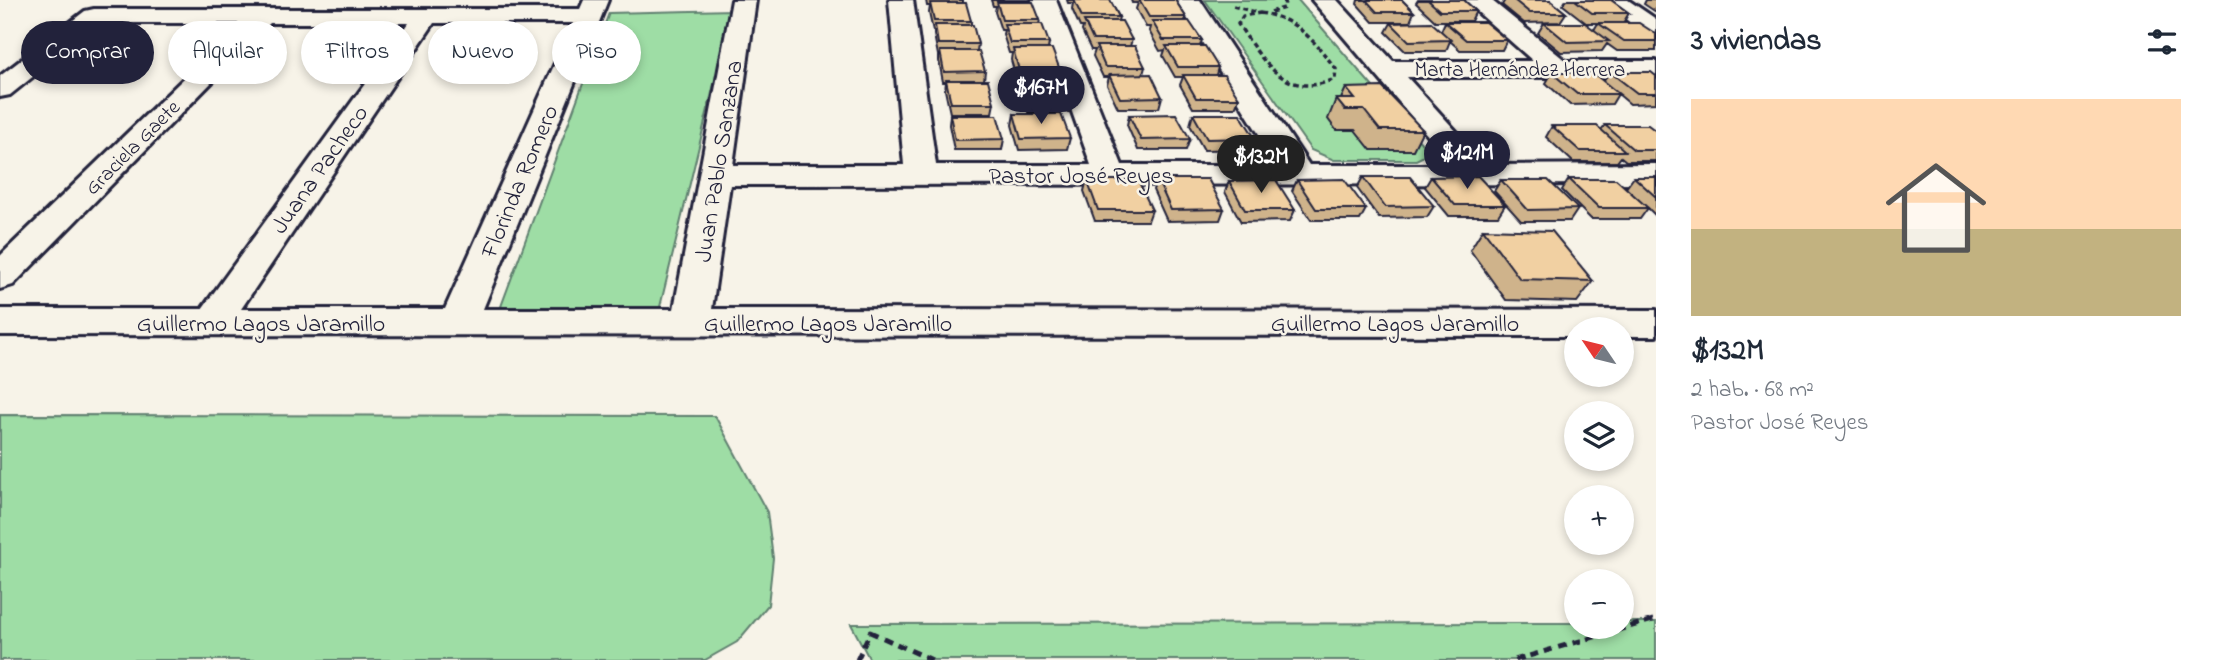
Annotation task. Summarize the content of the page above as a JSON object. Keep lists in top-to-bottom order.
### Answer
{
  "streets": {
    "street": [
      "Marta Hernández Herrera",
      "Graciela Gaete",
      "Juan Pablo Sanzana",
      "Juana Pacheco",
      "Pastor José Reyes",
      "Florinda Romero",
      "Guillermo Lagos Jaramillo"
    ]
  },
  "crossings": [
    ["Juan Pablo Sanzana", "Pastor José Reyes"],
    ["Juan Pablo Sanzana", "Guillermo Lagos Jaramillo"],
    ["Juana Pacheco", "Guillermo Lagos Jaramillo"],
    ["Florinda Romero", "Guillermo Lagos Jaramillo"]
  ],
  "north": "top left",
  "page": {
    "heading": "3 viviendas",
    "chip": [
      "Comprar",
      "Alquilar",
      "Filtros",
      "Nuevo",
      "Piso"
    ],
    "price": ["$167M", "$121M", "$132M"],
    "list": [
      {
        "name": "$132M",
        "note": "2 hab. · 68 m² · Pastor José Reyes"
      }
    ],
    "map_buttons": ["+", "−"]
  }
}
